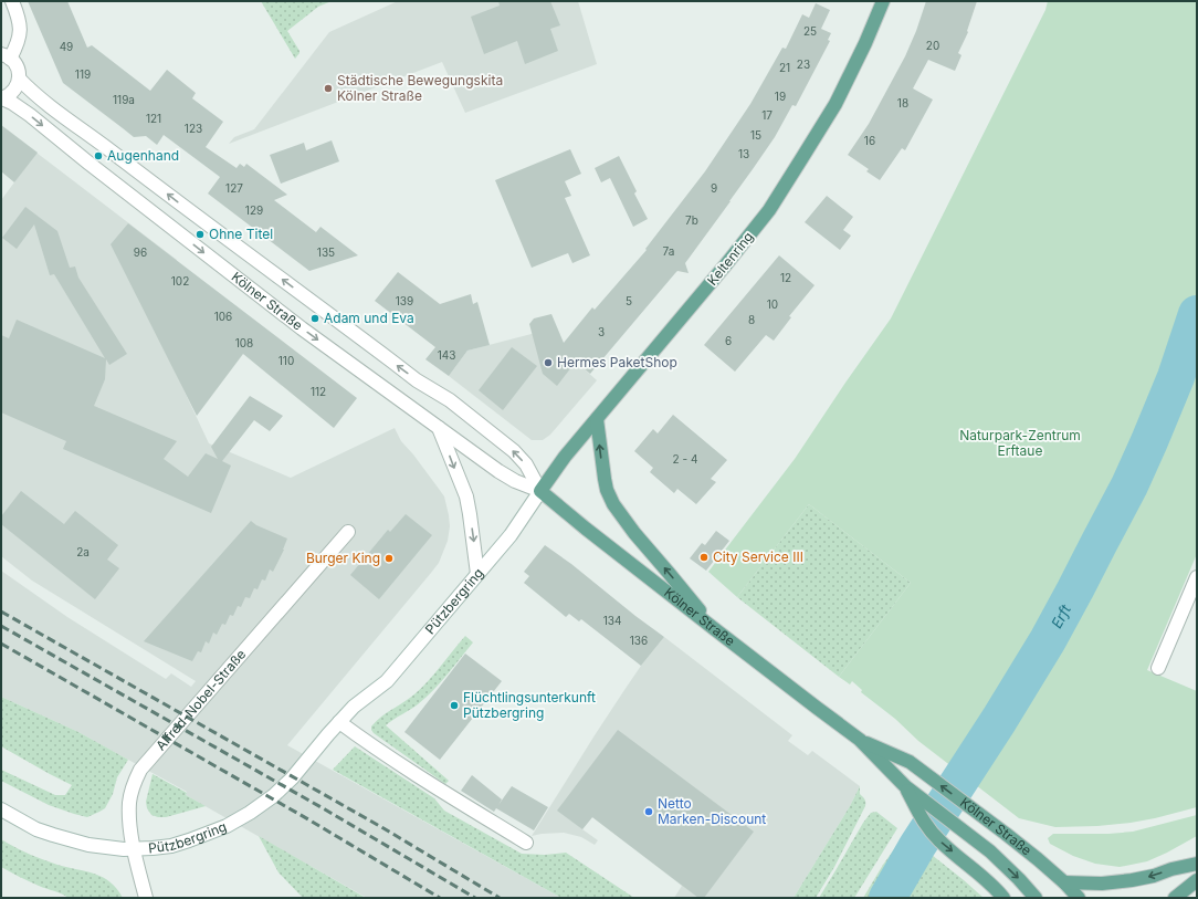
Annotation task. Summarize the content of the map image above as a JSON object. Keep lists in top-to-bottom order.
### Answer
{
  "streets": {
    "main road": ["Keltenring", "Kölner Straße"],
    "street": ["Pützbergring", "Alfred-Nobel-Straße"]
  },
  "crossings": [
    ["Keltenring", "Kölner Straße"],
    ["Keltenring", "Pützbergring"],
    ["Kölner Straße", "Pützbergring"],
    ["Pützbergring", "Alfred-Nobel-Straße"]
  ],
  "water": ["Erft"],
  "parks": ["Naturpark-Zentrum Erftaue"],
  "places": [
    "Städtische Bewegungskita Kölner Straße",
    "Augenhand",
    "Ohne Titel",
    "Adam und Eva",
    "Hermes PaketShop",
    "City Service III",
    "Burger King",
    "Flüchtlingsunterkunft Pützbergring",
    "Netto Marken-Discount"
  ],
  "house_numbers": [
    "25",
    "20",
    "49",
    "23",
    "21",
    "119",
    "19",
    "119a",
    "18",
    "17",
    "121",
    "123",
    "15",
    "16",
    "13",
    "127",
    "9",
    "129",
    "7b",
    "7a",
    "96",
    "135",
    "12",
    "102",
    "139",
    "5",
    "10",
    "106",
    "8",
    "3",
    "6",
    "108",
    "143",
    "110",
    "112",
    "2 - 4",
    "2a",
    "134",
    "136"
  ]
}
